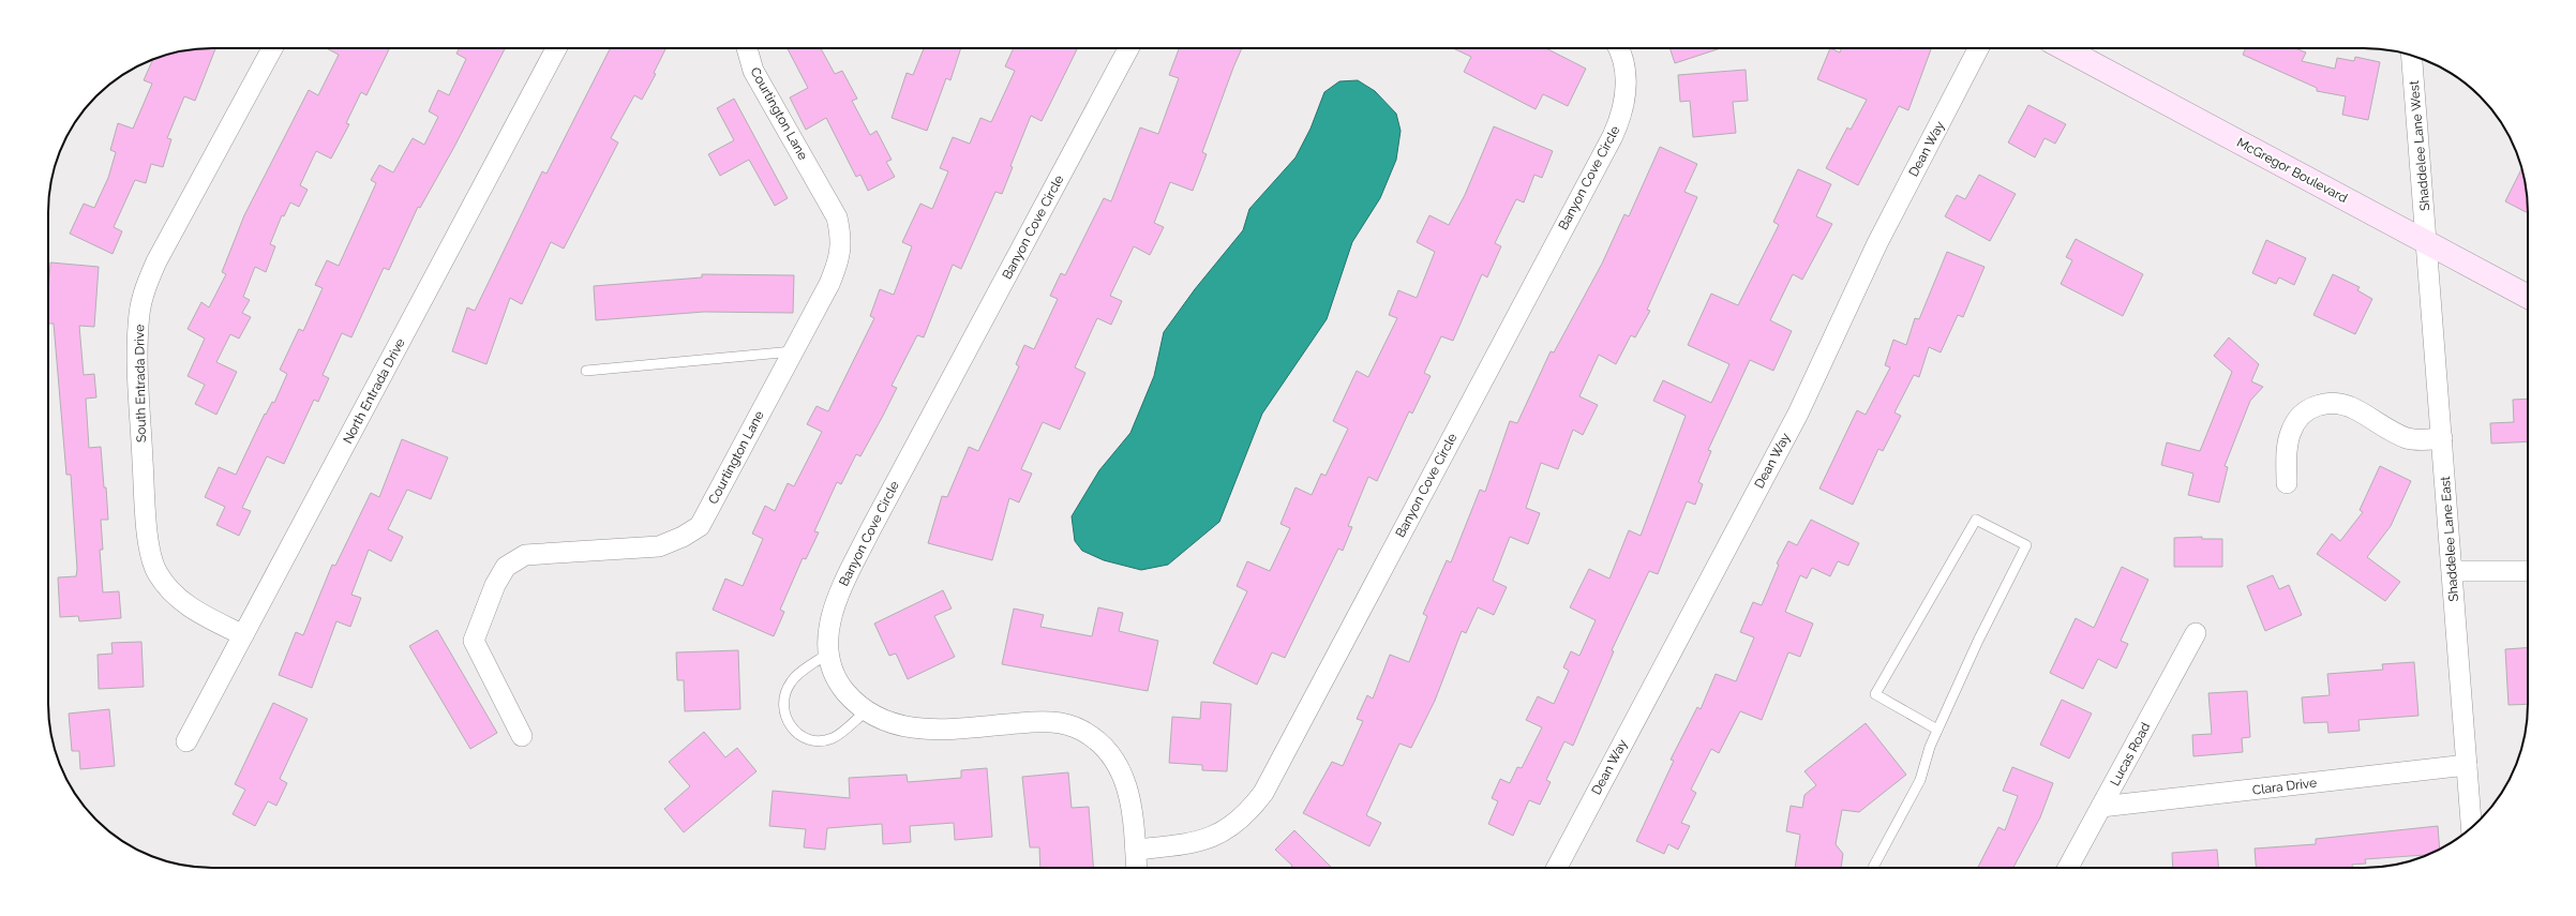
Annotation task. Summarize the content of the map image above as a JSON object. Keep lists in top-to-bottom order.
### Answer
{
  "streets": {
    "main road": ["McGregor Boulevard"],
    "street": [
      "Courtington Lane",
      "Shaddelee Lane West",
      "Dean Way",
      "Banyon Cove Circle",
      "South Entrada Drive",
      "North Entrada Drive",
      "Shaddelee Lane East",
      "Lucas Road",
      "Clara Drive"
    ]
  },
  "crossings": [
    ["Shaddelee Lane West", "McGregor Boulevard"],
    ["Shaddelee Lane West", "Shaddelee Lane East"],
    ["McGregor Boulevard", "Shaddelee Lane East"],
    ["South Entrada Drive", "North Entrada Drive"],
    ["Shaddelee Lane East", "Clara Drive"],
    ["Lucas Road", "Clara Drive"]
  ]
}
